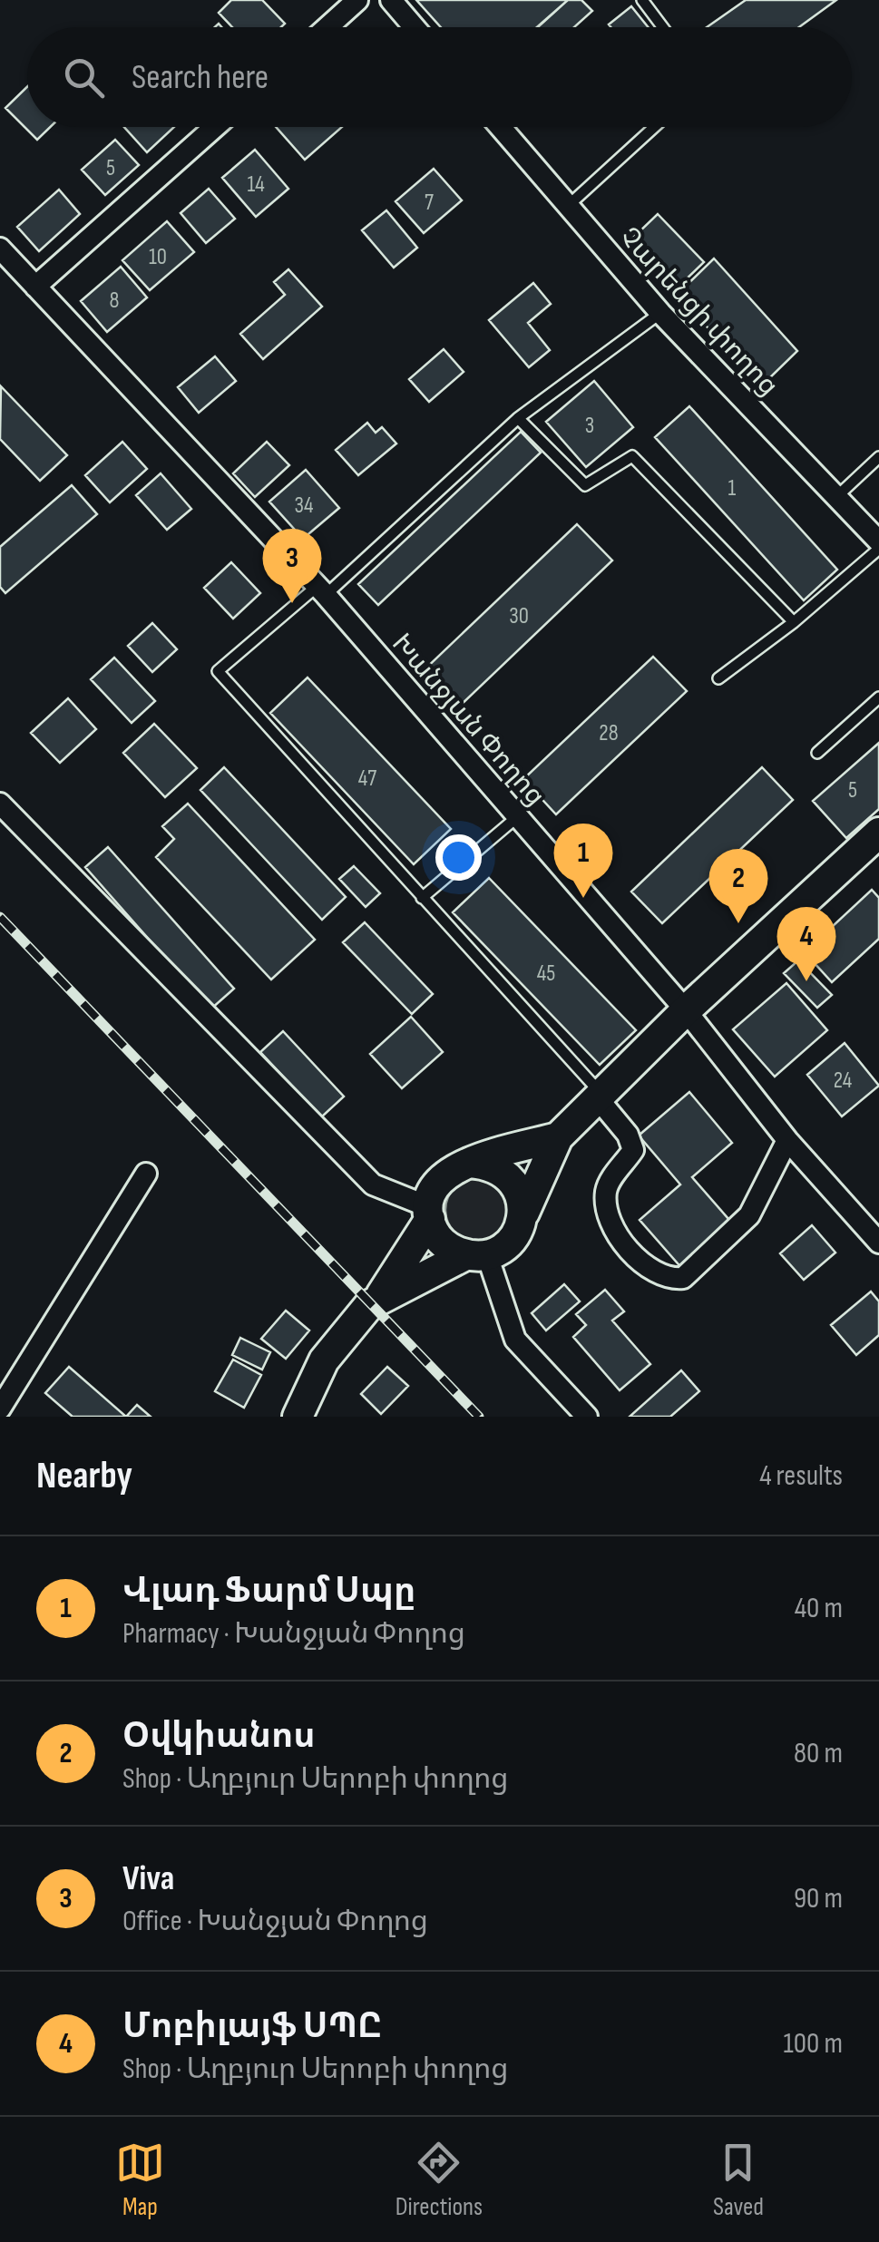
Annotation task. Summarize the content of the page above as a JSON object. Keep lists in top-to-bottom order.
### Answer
{
  "streets": {
    "street": ["Չարենցի փողոց", "Խանջյան Փողոց"]
  },
  "house_numbers": [
    "5",
    "14",
    "7",
    "10",
    "8",
    "3",
    "1",
    "34",
    "30",
    "28",
    "47",
    "5",
    "45",
    "24"
  ],
  "page": {
    "search": "Search here",
    "pins": [
      "3",
      "1",
      "2",
      "4"
    ],
    "heading": ["Nearby", "4 results"],
    "list": [
      {
        "mark": "1",
        "name": "Վլադ Ֆարմ Սպը",
        "note": "Pharmacy · Խանջյան Փողոց",
        "value": "40 m"
      },
      {
        "mark": "2",
        "name": "Օվկիանոս",
        "note": "Shop · Աղբյուր Սերոբի փողոց",
        "value": "80 m"
      },
      {
        "mark": "3",
        "name": "Viva",
        "note": "Office · Խանջյան Փողոց",
        "value": "90 m"
      },
      {
        "mark": "4",
        "name": "Մոբիլայֆ ՍՊԸ",
        "note": "Shop · Աղբյուր Սերոբի փողոց",
        "value": "100 m"
      }
    ],
    "nav": ["Map", "Directions", "Saved"]
  }
}
